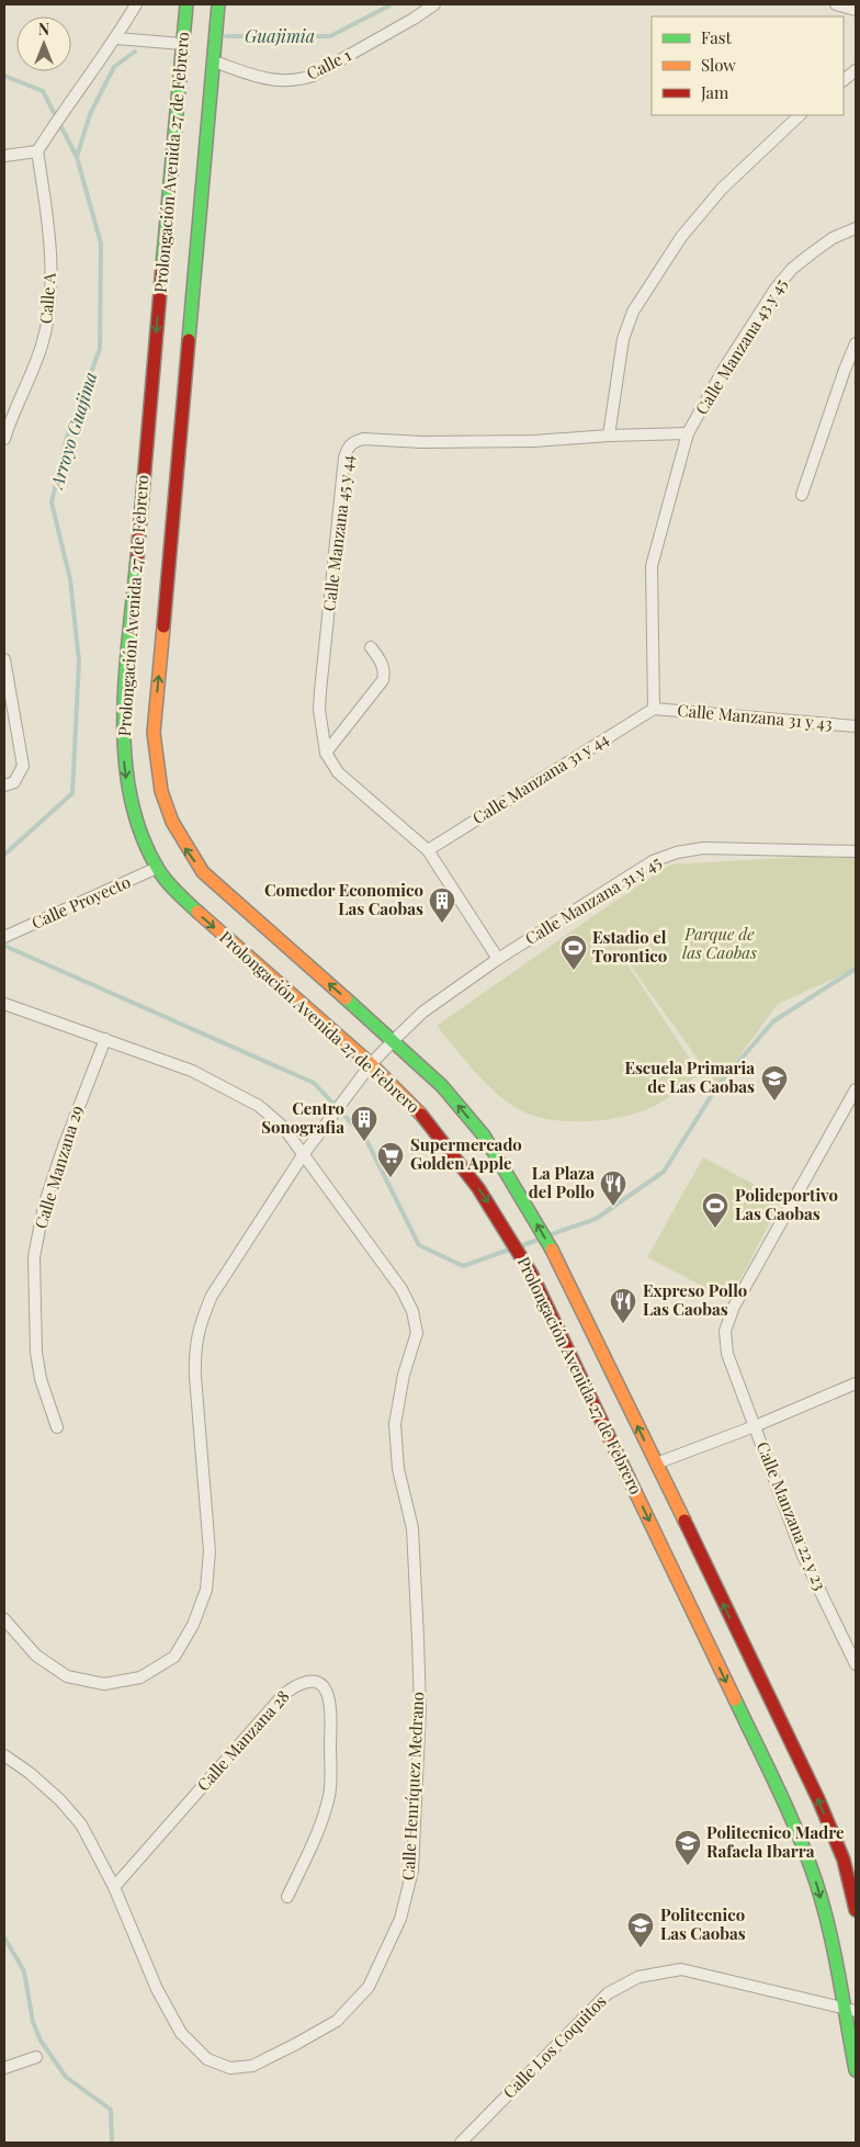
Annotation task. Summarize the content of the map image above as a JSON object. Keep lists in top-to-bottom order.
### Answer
{
  "streets": {
    "main road": ["Prolongación Avenida 27 de Febrero"],
    "street": [
      "Calle 1",
      "Calle A",
      "Calle Manzana 43 y 45",
      "Calle Manzana 45 y 44",
      "Calle Manzana 31 y 43",
      "Calle Manzana 31 y 44",
      "Calle Manzana 31 y 45",
      "Calle Proyecto",
      "Calle Manzana 29",
      "Calle Manzana 22 y 23",
      "Calle Manzana 28",
      "Calle Henríquez Medrano",
      "Calle Los Coquitos"
    ]
  },
  "crossings": [
    ["Calle 1", "Prolongación Avenida 27 de Febrero"],
    ["Prolongación Avenida 27 de Febrero", "Calle Manzana 31 y 45"],
    ["Prolongación Avenida 27 de Febrero", "Calle Proyecto"],
    ["Prolongación Avenida 27 de Febrero", "Calle Los Coquitos"],
    ["Calle Manzana 43 y 45", "Calle Manzana 45 y 44"],
    ["Calle Manzana 43 y 45", "Calle Manzana 31 y 43"],
    ["Calle Manzana 43 y 45", "Calle Manzana 31 y 44"],
    ["Calle Manzana 45 y 44", "Calle Manzana 31 y 44"],
    ["Calle Manzana 31 y 43", "Calle Manzana 31 y 44"],
    ["Calle Manzana 31 y 45", "Calle Henríquez Medrano"],
    ["Calle Manzana 29", "Calle Henríquez Medrano"],
    ["Calle Manzana 28", "Calle Henríquez Medrano"]
  ],
  "water": ["Guajimia", "Arroyo Guajima"],
  "parks": ["Parque de las Caobas"],
  "places": {
    "building": ["Comedor Economico Las Caobas", "Centro Sonografia"],
    "sports": ["Estadio el Torontico", "Polideportivo Las Caobas"],
    "school or university": ["Escuela Primaria de Las Caobas", "Politecnico Madre Rafaela Ibarra", "Politecnico Las Caobas"],
    "supermarket": ["Supermercado Golden Apple"],
    "restaurant": ["La Plaza del Pollo", "Expreso Pollo Las Caobas"]
  },
  "legend": ["Fast", "Slow", "Jam"],
  "north": "top"
}
